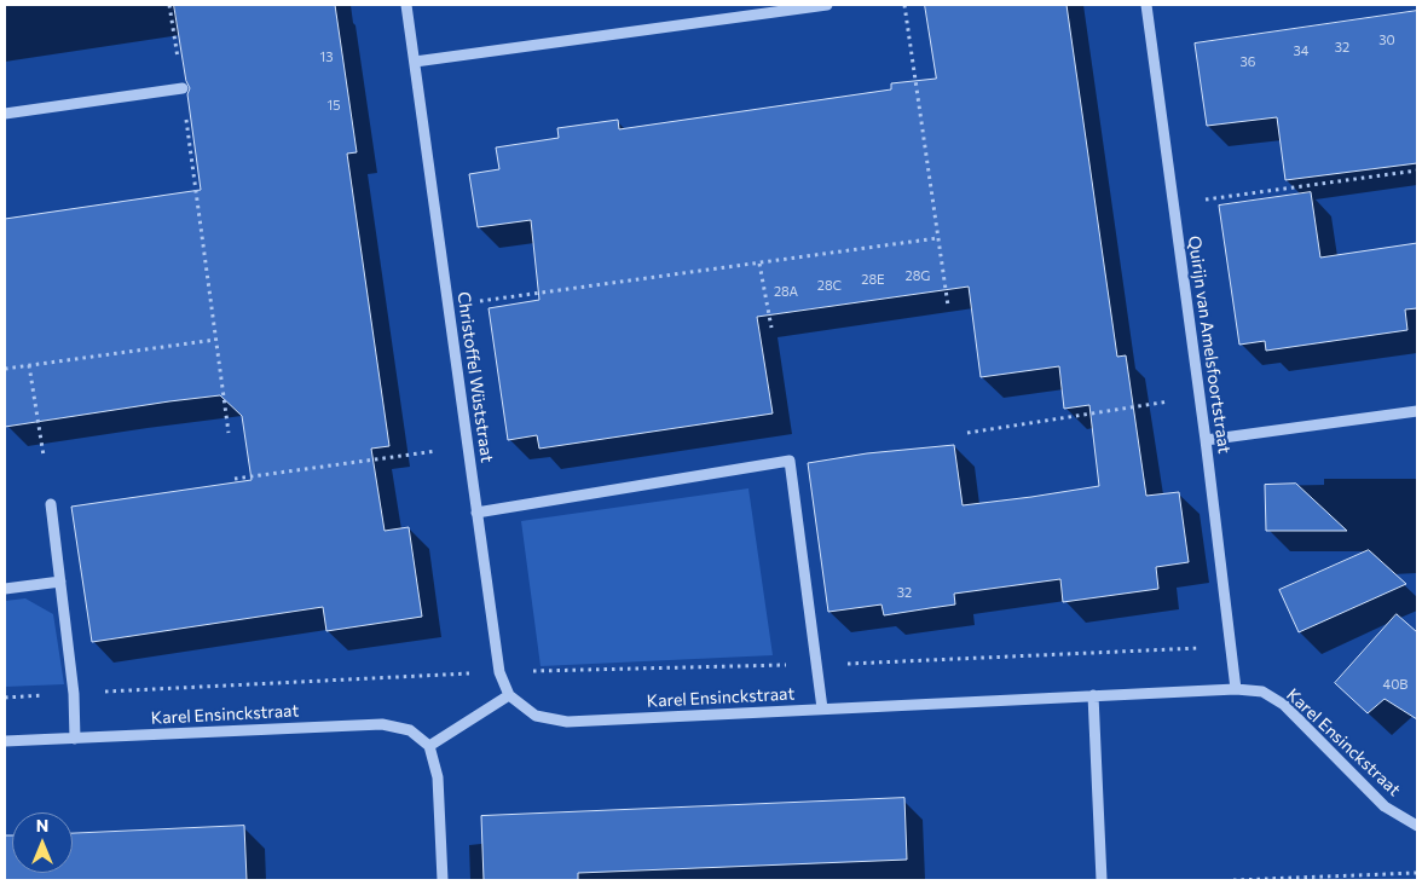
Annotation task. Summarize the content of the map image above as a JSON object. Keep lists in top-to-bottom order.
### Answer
{
  "streets": {
    "street": ["Quirijn van Amelsfoortstraat", "Christoffel Wüststraat", "Karel Ensinckstraat"]
  },
  "crossings": [
    ["Quirijn van Amelsfoortstraat", "Karel Ensinckstraat"],
    ["Christoffel Wüststraat", "Karel Ensinckstraat"]
  ],
  "house_numbers": [
    "30",
    "32",
    "34",
    "13",
    "36",
    "15",
    "28G",
    "28E",
    "28C",
    "28A",
    "32",
    "40B"
  ],
  "north": "top"
}
